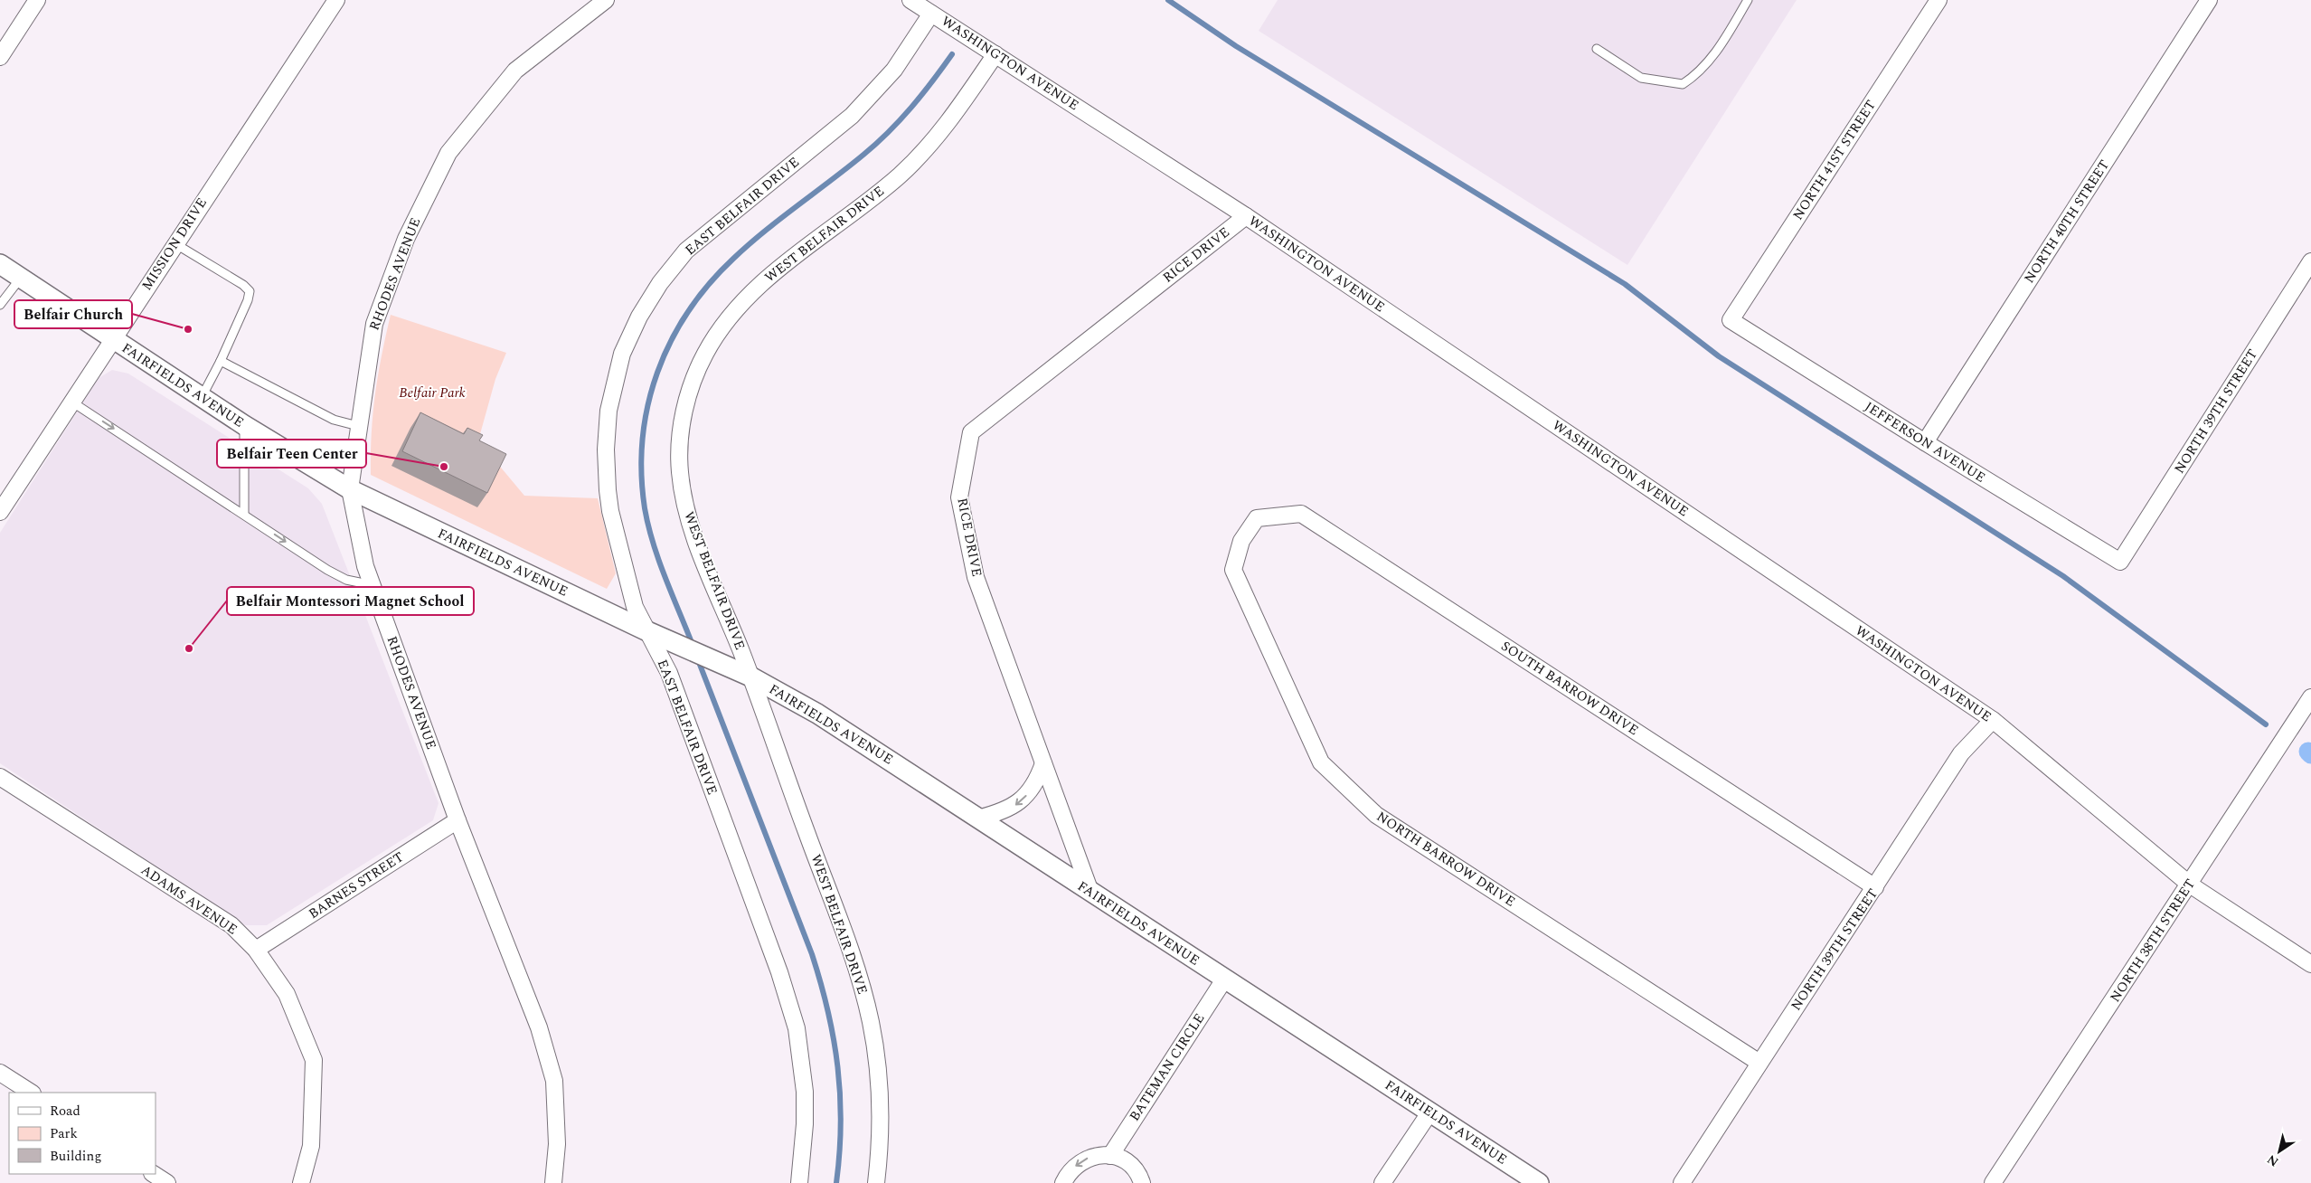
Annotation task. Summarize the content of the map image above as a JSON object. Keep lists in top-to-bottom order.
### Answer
{
  "streets": {
    "street": [
      "WASHINGTON AVENUE",
      "NORTH 41ST STREET",
      "EAST BELFAIR DRIVE",
      "NORTH 40TH STREET",
      "WEST BELFAIR DRIVE",
      "MISSION DRIVE",
      "RICE DRIVE",
      "RHODES AVENUE",
      "FAIRFIELDS AVENUE",
      "NORTH 39TH STREET",
      "JEFFERSON AVENUE",
      "SOUTH BARROW DRIVE",
      "NORTH BARROW DRIVE",
      "BARNES STREET",
      "ADAMS AVENUE",
      "NORTH 38TH STREET",
      "BATEMAN CIRCLE"
    ]
  },
  "crossings": [
    ["WASHINGTON AVENUE", "EAST BELFAIR DRIVE"],
    ["WASHINGTON AVENUE", "WEST BELFAIR DRIVE"],
    ["WASHINGTON AVENUE", "RICE DRIVE"],
    ["WASHINGTON AVENUE", "NORTH 39TH STREET"],
    ["WASHINGTON AVENUE", "NORTH 38TH STREET"],
    ["NORTH 41ST STREET", "JEFFERSON AVENUE"],
    ["EAST BELFAIR DRIVE", "FAIRFIELDS AVENUE"],
    ["NORTH 40TH STREET", "JEFFERSON AVENUE"],
    ["WEST BELFAIR DRIVE", "FAIRFIELDS AVENUE"],
    ["MISSION DRIVE", "FAIRFIELDS AVENUE"],
    ["RICE DRIVE", "FAIRFIELDS AVENUE"],
    ["RHODES AVENUE", "FAIRFIELDS AVENUE"],
    ["RHODES AVENUE", "BARNES STREET"],
    ["FAIRFIELDS AVENUE", "BATEMAN CIRCLE"],
    ["NORTH 39TH STREET", "JEFFERSON AVENUE"],
    ["NORTH 39TH STREET", "SOUTH BARROW DRIVE"],
    ["NORTH 39TH STREET", "NORTH BARROW DRIVE"],
    ["SOUTH BARROW DRIVE", "NORTH BARROW DRIVE"],
    ["BARNES STREET", "ADAMS AVENUE"]
  ],
  "parks": ["Belfair Park"],
  "places": ["Belfair Church", "Belfair Teen Center", "Belfair Montessori Magnet School"],
  "legend": ["Road", "Park", "Building"],
  "north": "bottom left"
}
